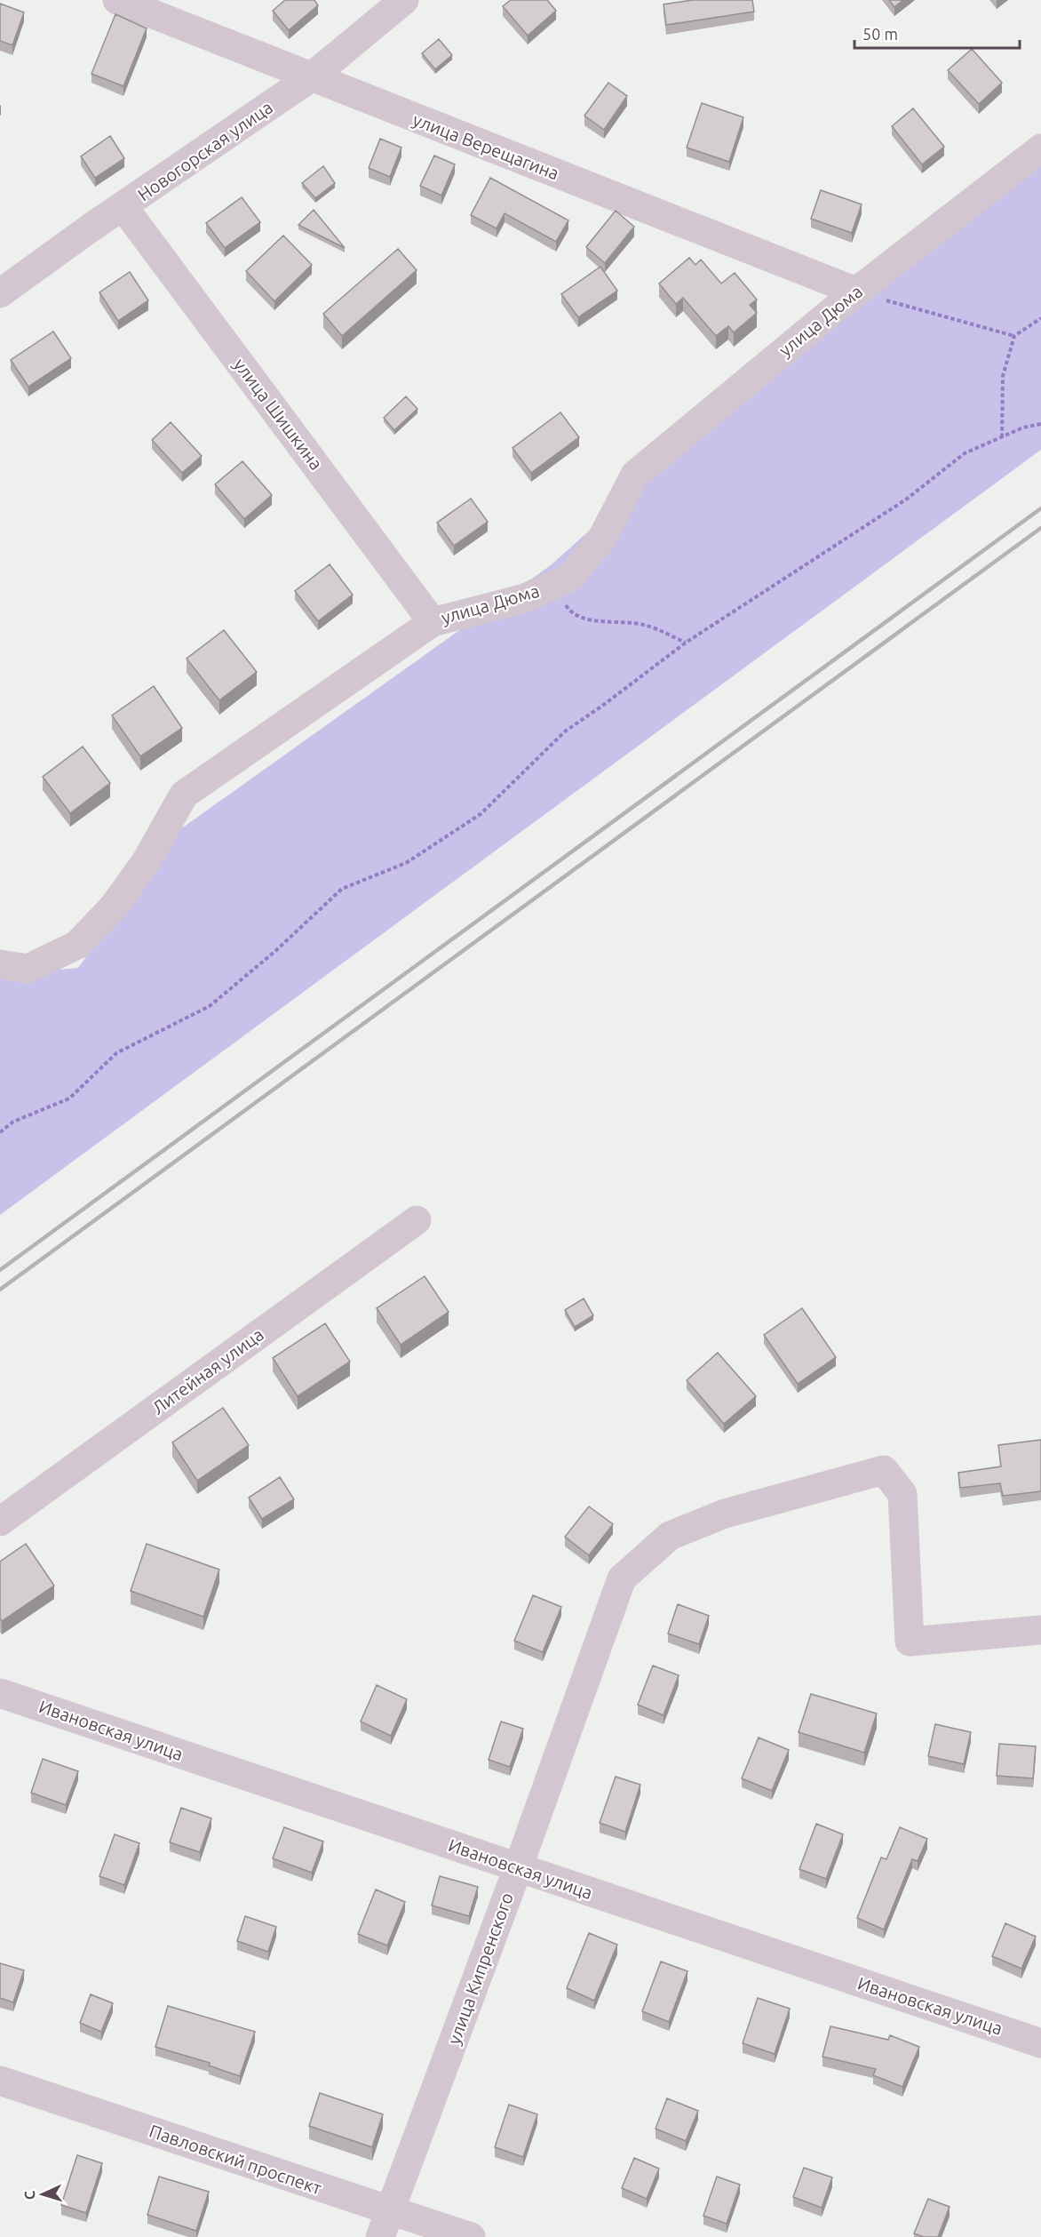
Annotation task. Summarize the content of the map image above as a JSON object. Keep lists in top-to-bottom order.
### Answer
{
  "streets": {
    "street": [
      "улица Верещагина",
      "Новогорская улица",
      "улица Дюма",
      "улица Шишкина",
      "Литейная улица",
      "Ивановская улица",
      "улица Кипренского",
      "Павловский проспект"
    ]
  },
  "crossings": [
    ["улица Верещагина", "Новогорская улица"],
    ["улица Верещагина", "улица Дюма"],
    ["Новогорская улица", "улица Шишкина"],
    ["улица Дюма", "улица Шишкина"],
    ["Ивановская улица", "улица Кипренского"],
    ["улица Кипренского", "Павловский проспект"]
  ],
  "scale_bar": "50 m",
  "north": "left"
}
